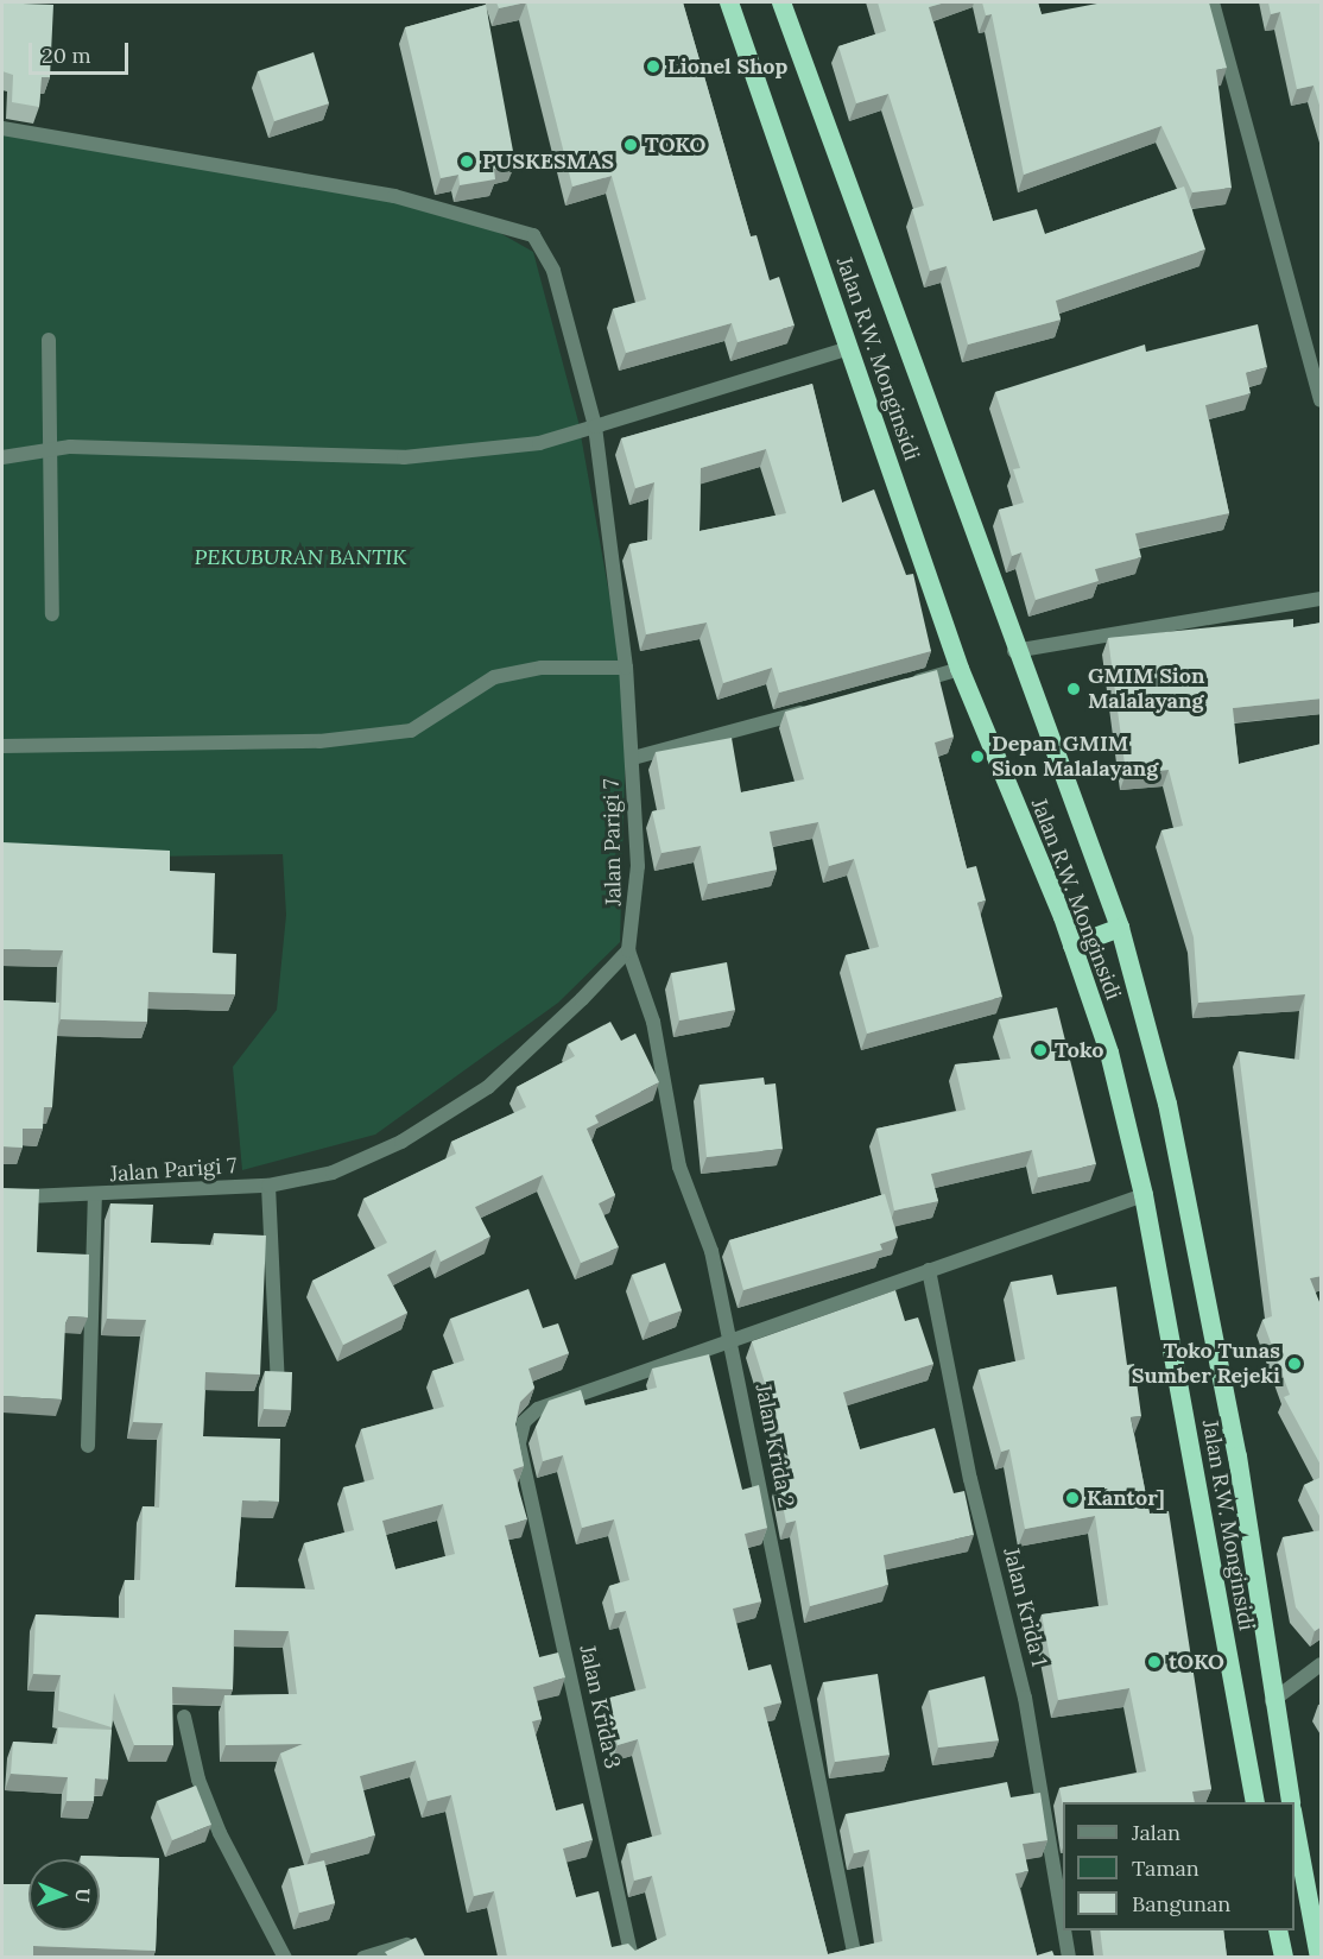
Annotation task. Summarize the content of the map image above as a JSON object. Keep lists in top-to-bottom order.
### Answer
{
  "streets": {
    "highway": ["Jalan R.W. Monginsidi"],
    "street": [
      "Jalan Parigi 7",
      "Jalan Krida 2",
      "Jalan Krida 1",
      "Jalan Krida 3"
    ]
  },
  "crossings": [
    ["Jalan R.W. Monginsidi", "Jalan Krida 3"],
    ["Jalan Parigi 7", "Jalan Krida 2"],
    ["Jalan Krida 2", "Jalan Krida 3"],
    ["Jalan Krida 1", "Jalan Krida 3"]
  ],
  "parks": ["PEKUBURAN BANTIK"],
  "places": [
    "Lionel Shop",
    "TOKO",
    "PUSKESMAS",
    "GMIM Sion Malalayang",
    "Depan GMIM Sion Malalayang",
    "Toko",
    "Toko Tunas Sumber Rejeki",
    "Kantor]",
    "tOKO"
  ],
  "legend": ["Jalan", "Taman", "Bangunan"],
  "scale_bar": "20 m",
  "north": "right"
}
